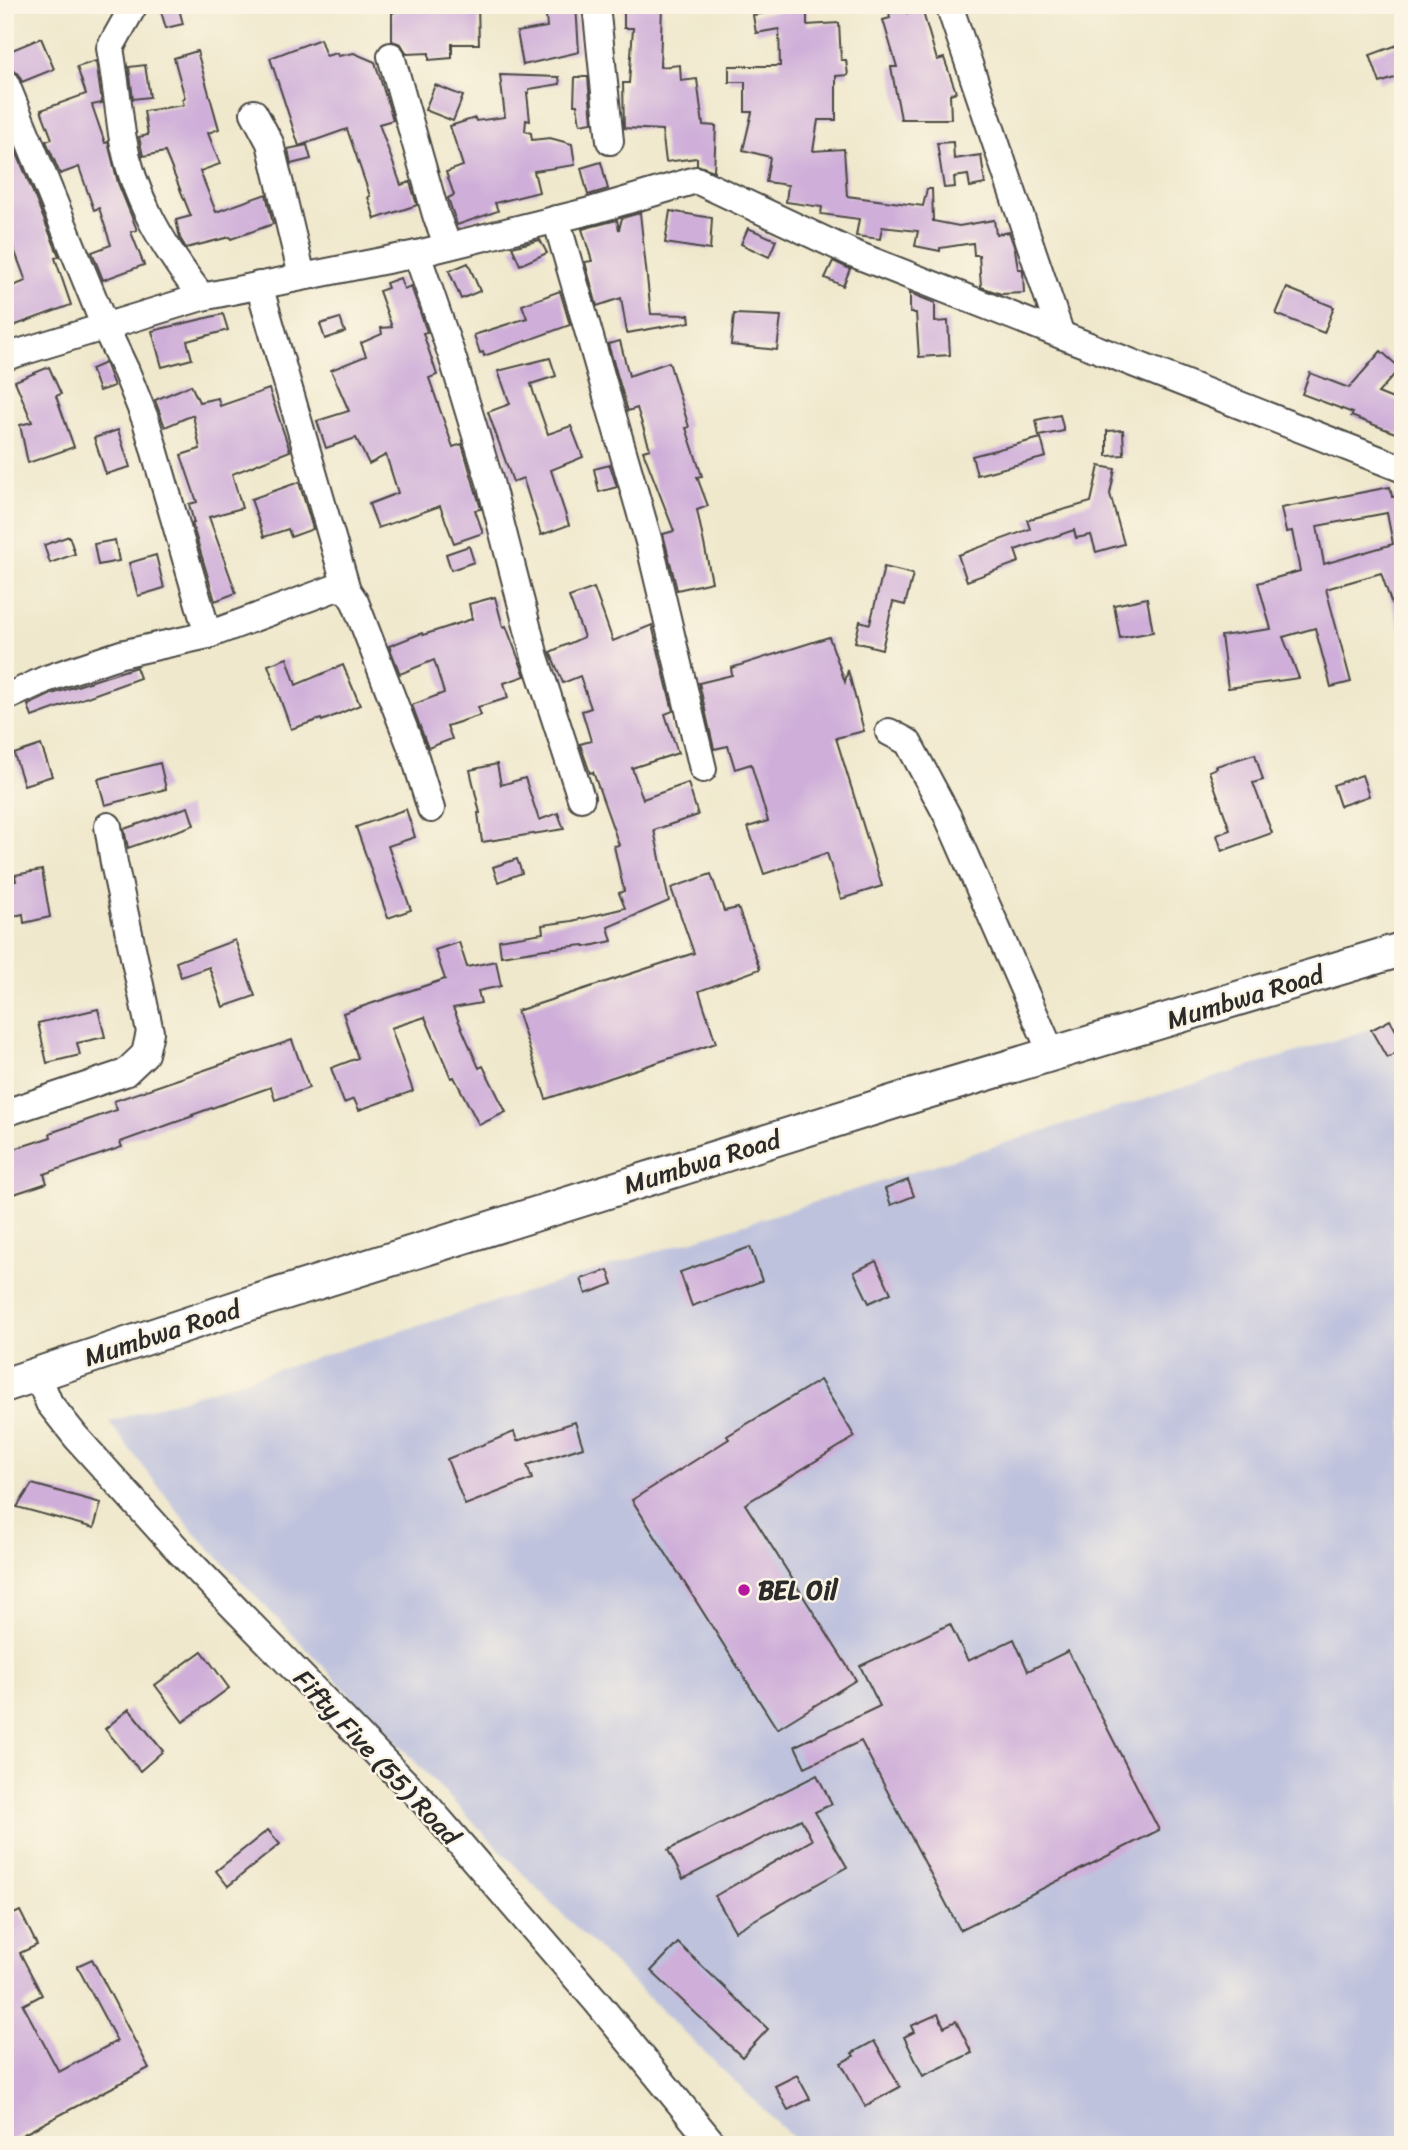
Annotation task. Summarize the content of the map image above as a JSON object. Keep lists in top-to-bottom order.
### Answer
{
  "streets": {
    "main road": ["Mumbwa Road"],
    "street": ["Fifty Five (55) Road"]
  },
  "crossings": [
    ["Mumbwa Road", "Fifty Five (55) Road"]
  ],
  "places": ["BEL Oil"]
}
